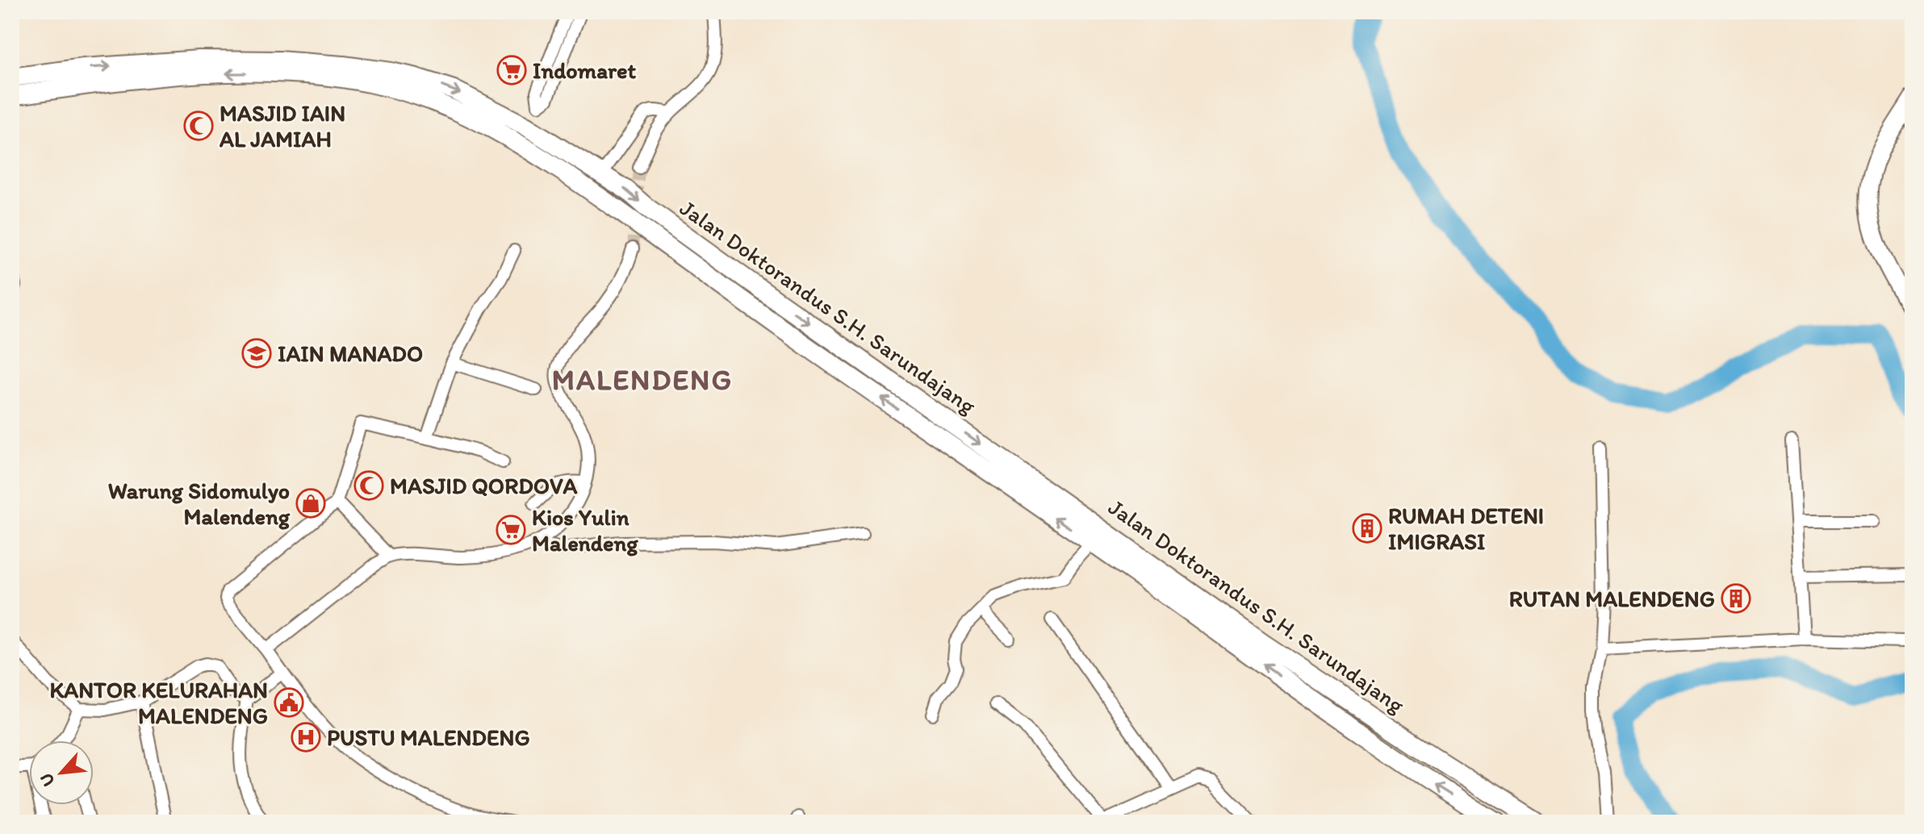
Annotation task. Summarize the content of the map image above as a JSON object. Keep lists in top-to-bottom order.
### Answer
{
  "streets": {
    "highway": ["Jalan Doktorandus S.H. Sarundajang"]
  },
  "districts": ["MALENDENG"],
  "places": {
    "supermarket": ["Indomaret", "Kios Yulin Malendeng"],
    "mosque": ["MASJID IAIN AL JAMIAH", "MASJID QORDOVA"],
    "school or university": ["IAIN MANADO"],
    "shop": ["Warung Sidomulyo Malendeng"],
    "building": ["RUMAH DETENI IMIGRASI", "RUTAN MALENDENG"],
    "public building": ["KANTOR KELURAHAN MALENDENG"],
    "hospital": ["PUSTU MALENDENG"]
  },
  "north": "bottom left"
}
